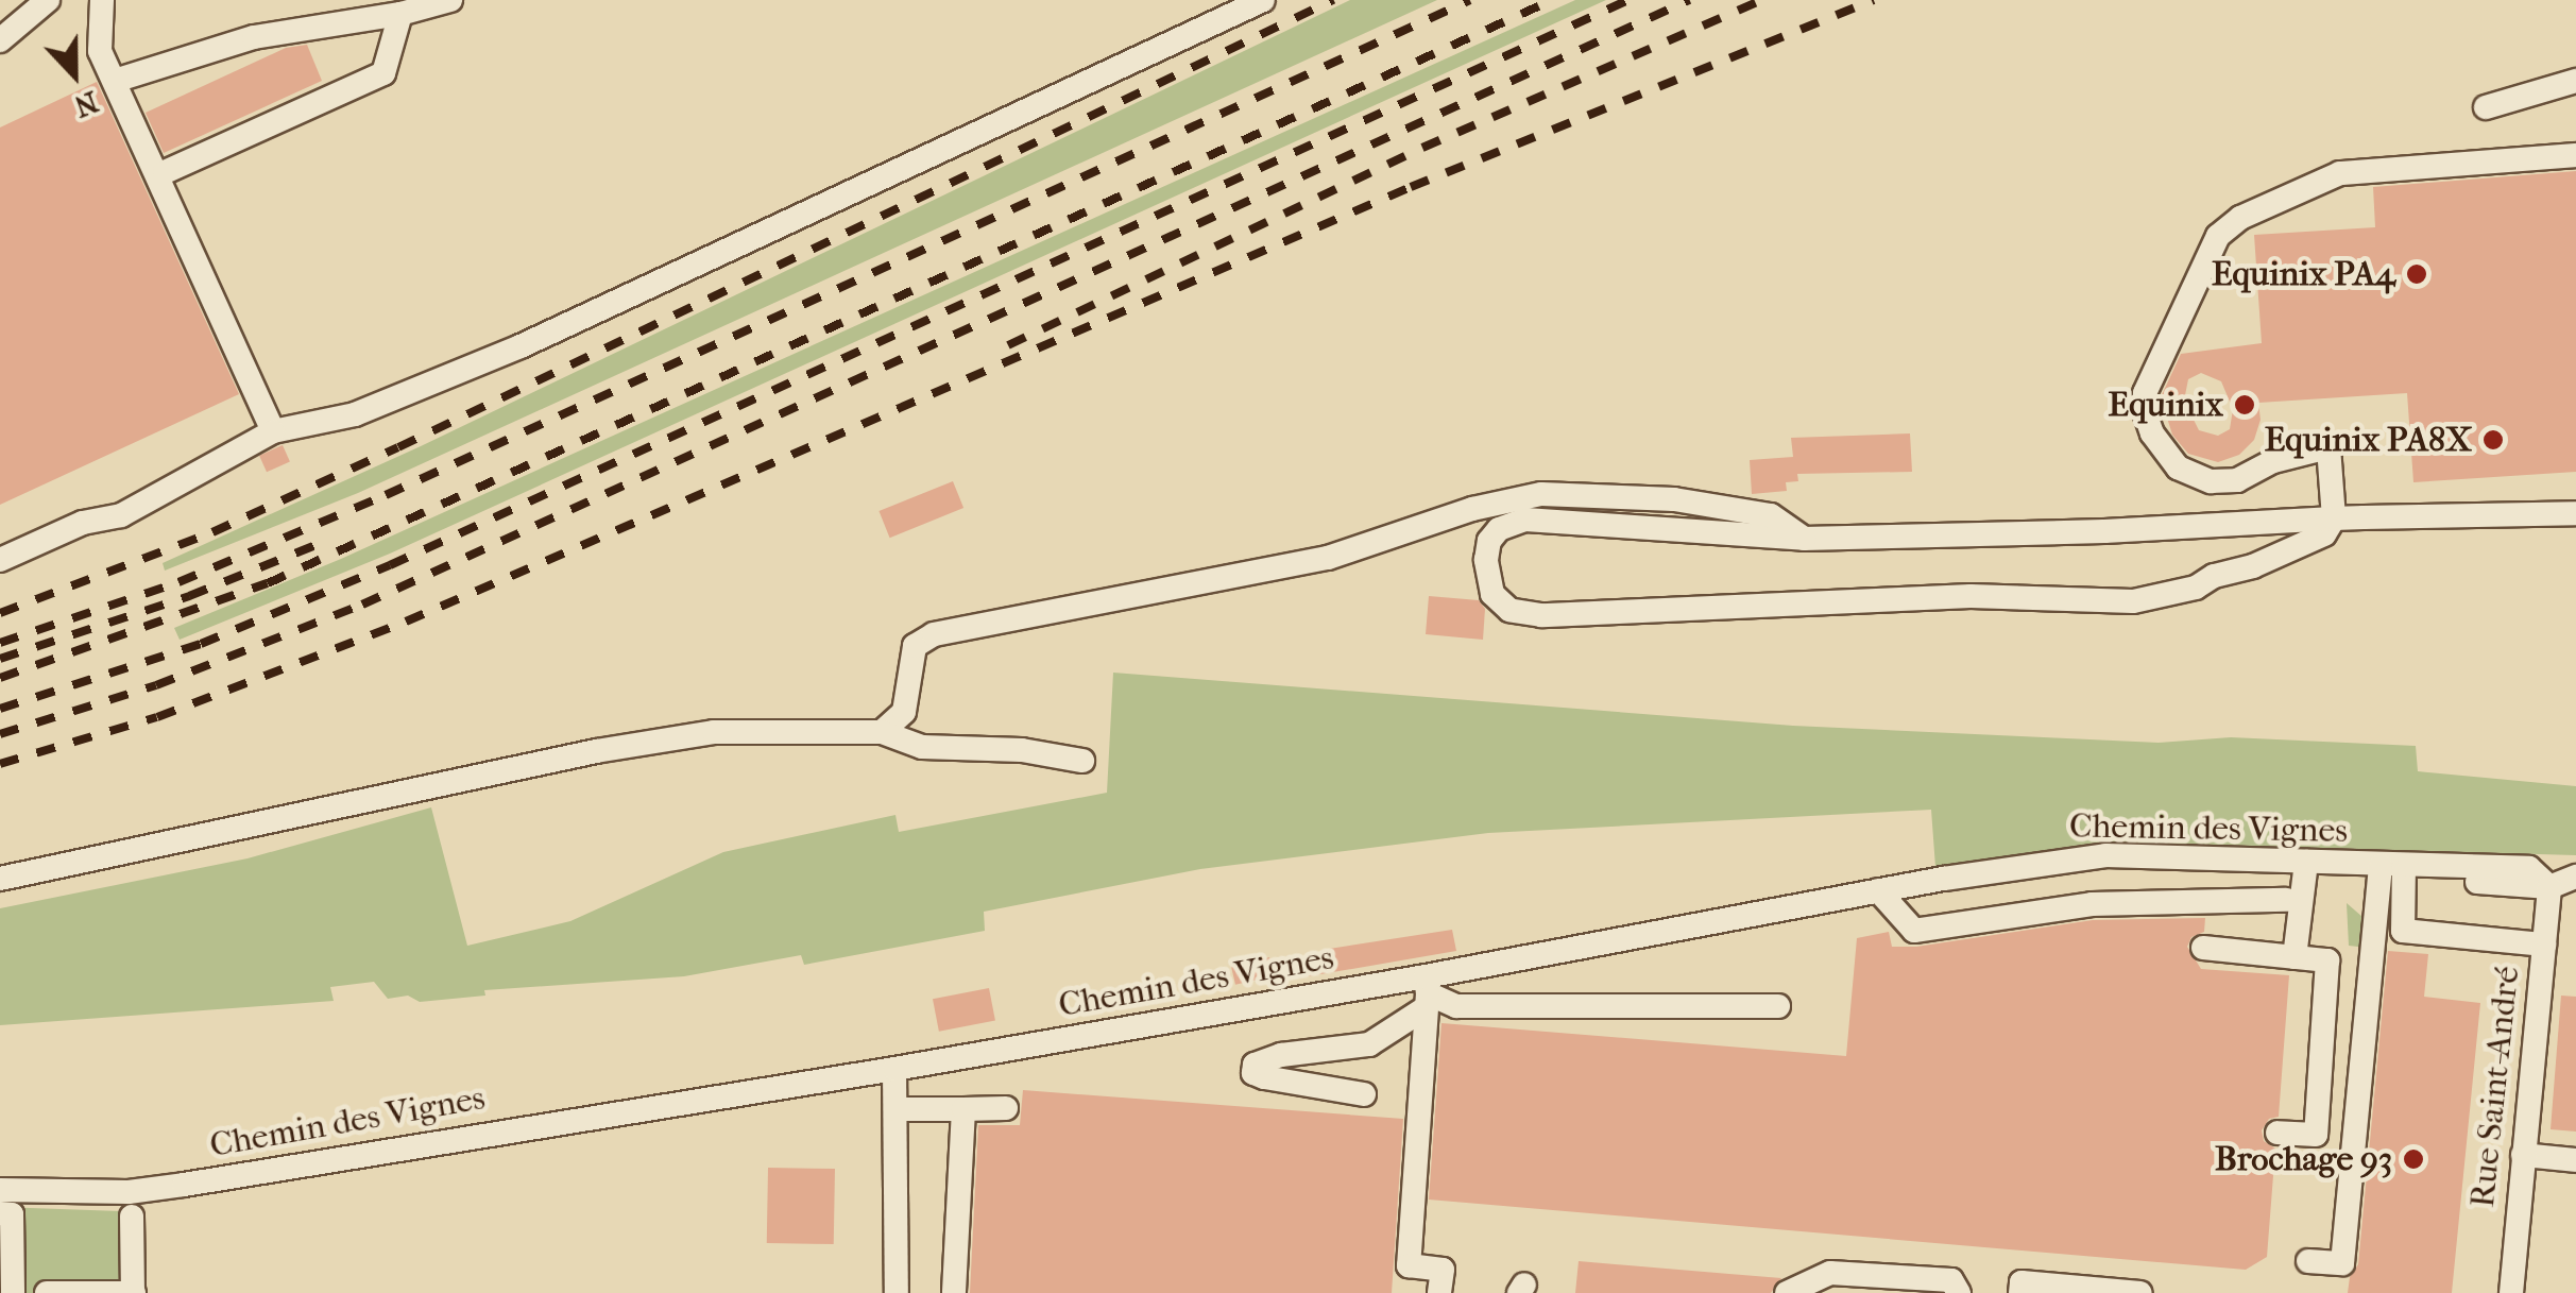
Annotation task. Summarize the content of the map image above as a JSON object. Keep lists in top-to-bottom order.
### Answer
{
  "streets": {
    "street": ["Chemin des Vignes", "Rue Saint-André"]
  },
  "crossings": [
    ["Chemin des Vignes", "Rue Saint-André"]
  ],
  "places": [
    "Equinix PA4",
    "Equinix",
    "Equinix PA8X",
    "Brochage 93"
  ],
  "north": "bottom"
}
